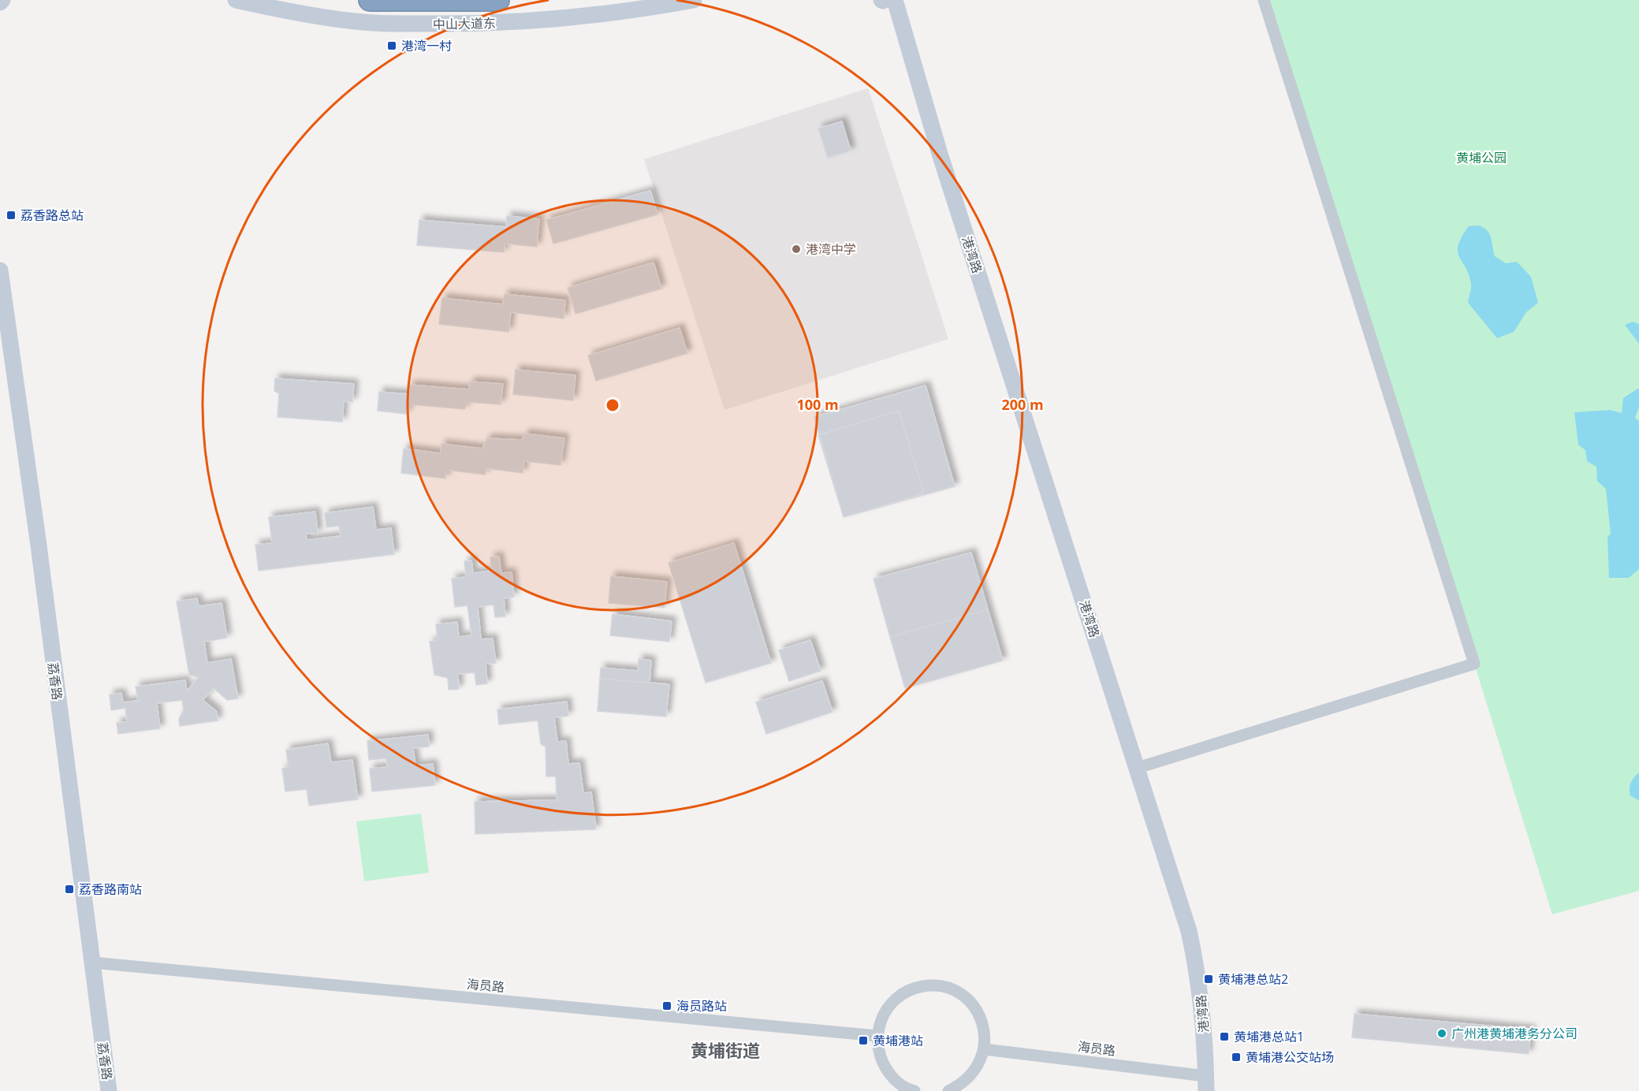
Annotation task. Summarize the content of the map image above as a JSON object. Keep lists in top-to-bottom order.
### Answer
{
  "streets": {
    "street": [
      "中山大道东",
      "港湾路",
      "荔香路",
      "海员路"
    ]
  },
  "crossings": [
    ["港湾路", "海员路"],
    ["荔香路", "海员路"]
  ],
  "districts": ["黄埔街道"],
  "parks": ["黄埔公园"],
  "places": {
    "transit": [
      "港湾一村",
      "荔香路总站",
      "荔香路南站",
      "黄埔港总站2",
      "海员路站",
      "黄埔港总站1",
      "黄埔港站",
      "黄埔港公交站场"
    ],
    "other": ["港湾中学", "广州港黄埔港务分公司"]
  },
  "rings": ["100 m", "200 m"]
}
